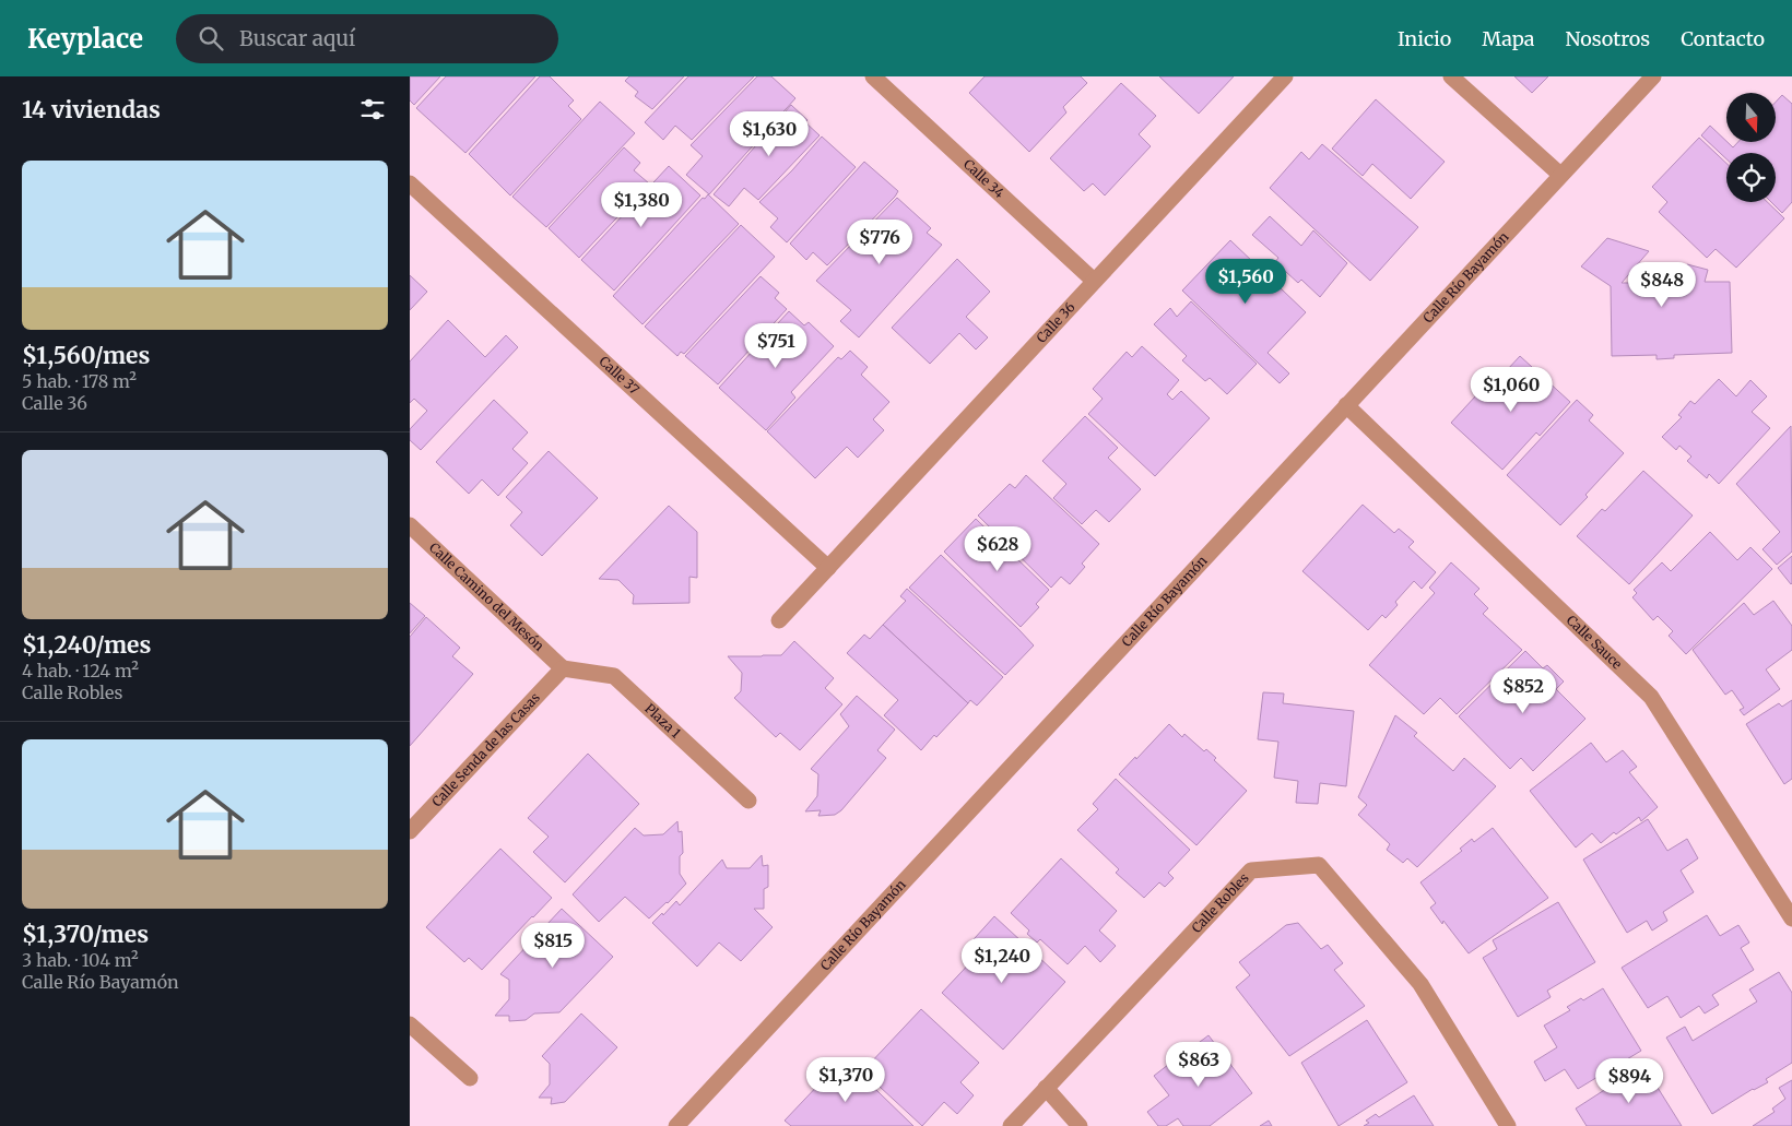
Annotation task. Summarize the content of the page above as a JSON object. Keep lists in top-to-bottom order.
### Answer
{
  "streets": {
    "street": [
      "Calle 34",
      "Calle Río Bayamón",
      "Calle 36",
      "Calle 37",
      "Calle Camino del Mesón",
      "Calle Sauce",
      "Plaza 1",
      "Calle Senda de las Casas",
      "Calle Robles"
    ]
  },
  "crossings": [
    ["Calle 34", "Calle 36"],
    ["Calle Río Bayamón", "Calle Sauce"],
    ["Calle 36", "Calle 37"],
    ["Calle Camino del Mesón", "Plaza 1"],
    ["Calle Camino del Mesón", "Calle Senda de las Casas"],
    ["Plaza 1", "Calle Senda de las Casas"]
  ],
  "north": "bottom",
  "page": {
    "header": "Keyplace",
    "search": "Buscar aquí",
    "nav": [
      "Inicio",
      "Mapa",
      "Nosotros",
      "Contacto"
    ],
    "heading": "14 viviendas",
    "price": [
      "$1,630",
      "$1,380",
      "$776",
      "$1,560",
      "$848",
      "$751",
      "$1,060",
      "$628",
      "$852",
      "$815",
      "$1,240",
      "$863",
      "$1,370",
      "$894"
    ],
    "list": [
      {
        "name": "$1,560/mes",
        "note": "5 hab. · 178 m² · Calle 36"
      },
      {
        "name": "$1,240/mes",
        "note": "4 hab. · 124 m² · Calle Robles"
      },
      {
        "name": "$1,370/mes",
        "note": "3 hab. · 104 m² · Calle Río Bayamón"
      }
    ]
  }
}
